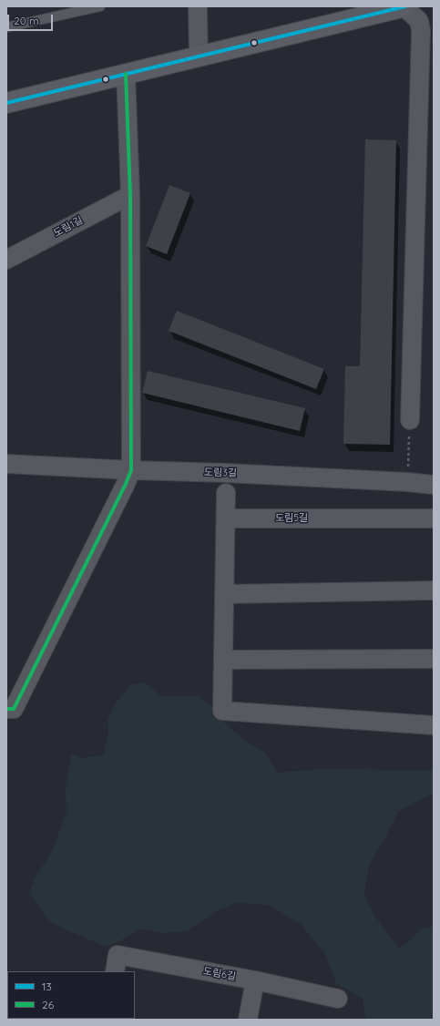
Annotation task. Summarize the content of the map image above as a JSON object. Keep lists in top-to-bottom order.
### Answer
{
  "streets": {
    "street": [
      "도림1길",
      "도림3길",
      "도림5길",
      "도림6길"
    ]
  },
  "lines": ["transit line 13", "transit line 26"],
  "legend": ["13", "26"],
  "scale_bar": "20 m"
}
